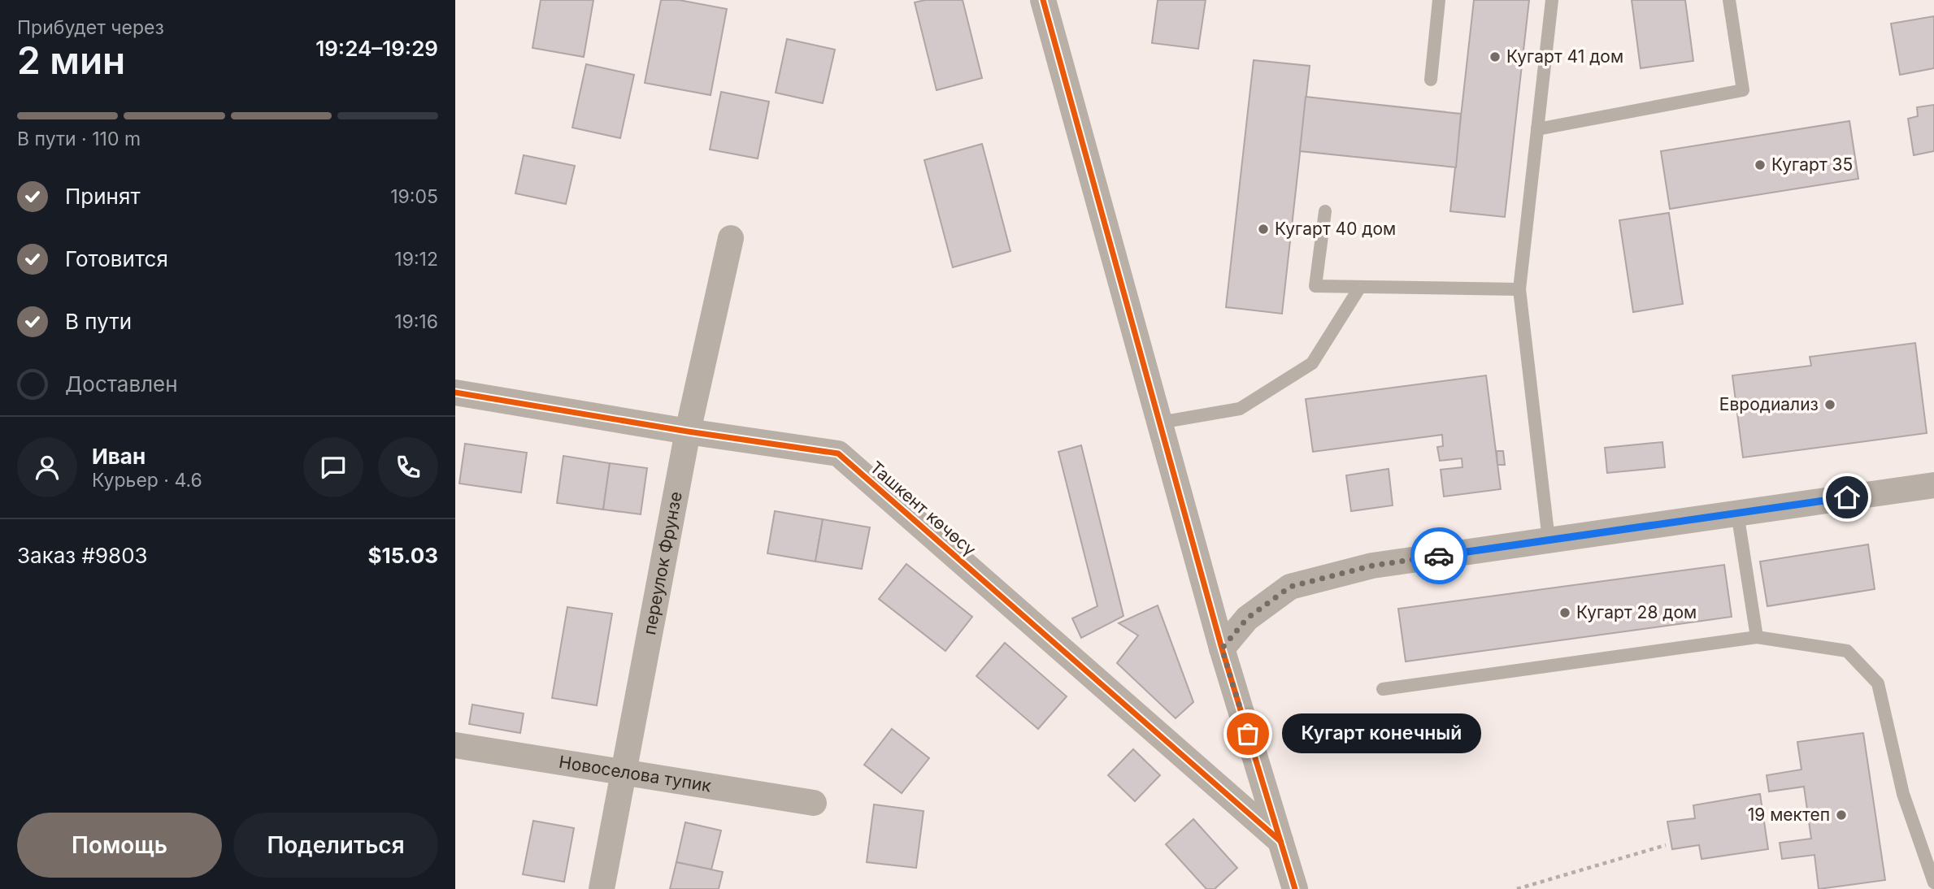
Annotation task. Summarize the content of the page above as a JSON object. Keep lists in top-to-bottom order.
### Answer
{
  "streets": {
    "street": ["Ташкент көчөсү", "переулок Фрунзе", "Новоселова тупик"]
  },
  "crossings": [
    ["Ташкент көчөсү", "переулок Фрунзе"],
    ["переулок Фрунзе", "Новоселова тупик"]
  ],
  "places": [
    "Кугарт 41 дом",
    "Кугарт 35",
    "Кугарт 40 дом",
    "Евродиализ",
    "Кугарт 28 дом",
    "Кугарт конечный",
    "19 мектеп"
  ],
  "page": {
    "heading": ["2 мин", "Прибудет через", "19:24–19:29"],
    "panel": [
      "Иван",
      "Курьер · 4.6",
      "Заказ #9803",
      "$15.03"
    ],
    "bar": "В пути · 110 m",
    "list": [
      ["Принят", "19:05"],
      ["Готовится", "19:12"],
      ["В пути", "19:16"],
      "Доставлен"
    ],
    "bubble": "Кугарт конечный",
    "buttons": ["Помощь", "Поделиться"]
  }
}
